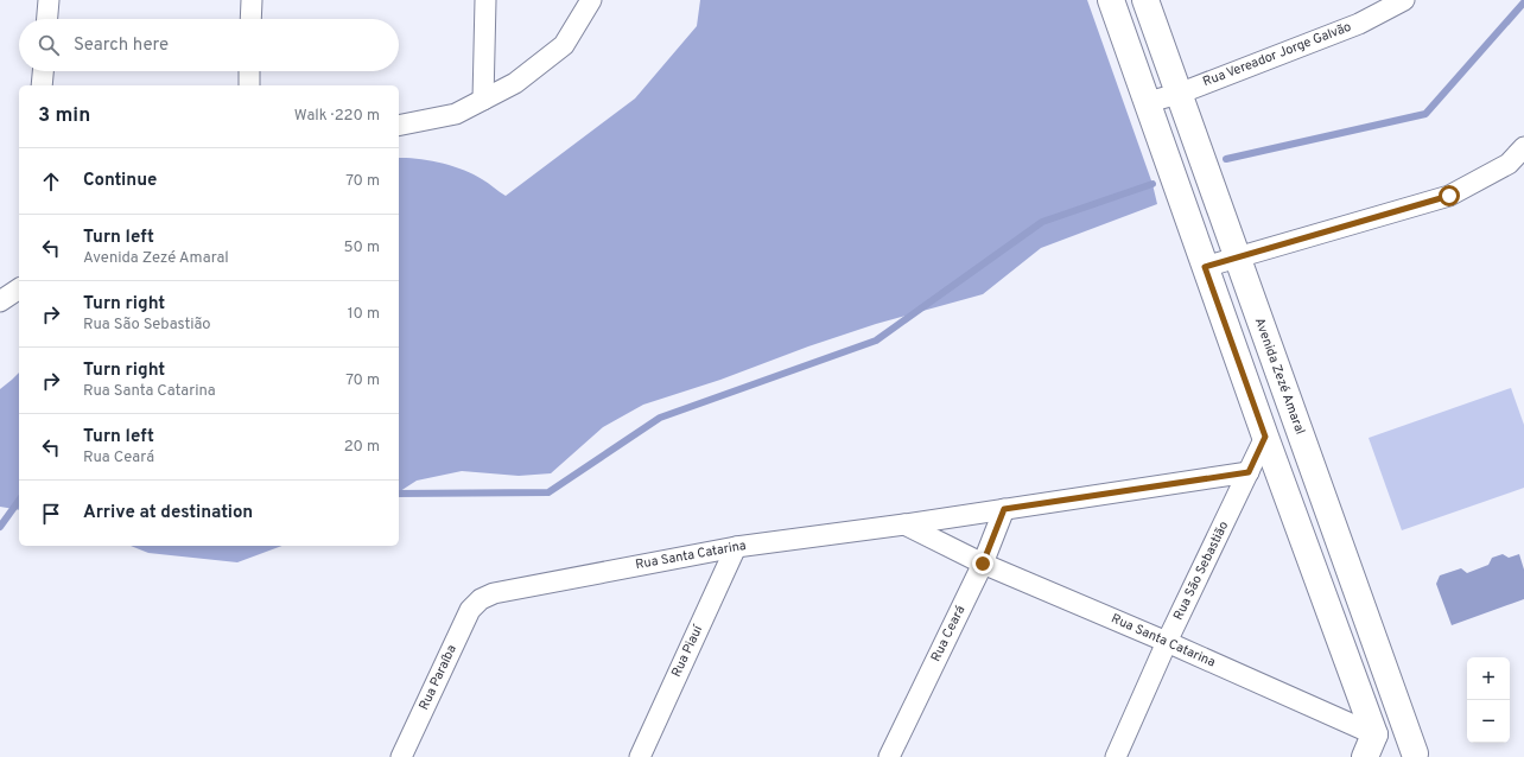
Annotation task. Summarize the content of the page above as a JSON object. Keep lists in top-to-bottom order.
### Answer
{
  "streets": {
    "main road": ["Avenida Zezé Amaral", "Rua Santa Catarina"],
    "street": [
      "Rua Vereador Jorge Galvão",
      "Rua São Sebastião",
      "Rua Ceará",
      "Rua Piauí",
      "Rua Paraíba"
    ]
  },
  "crossings": [
    ["Rua Vereador Jorge Galvão", "Avenida Zezé Amaral"],
    ["Avenida Zezé Amaral", "Rua Santa Catarina"],
    ["Rua Santa Catarina", "Rua São Sebastião"],
    ["Rua Santa Catarina", "Rua Ceará"],
    ["Rua Santa Catarina", "Rua Piauí"],
    ["Rua Santa Catarina", "Rua Paraíba"]
  ],
  "page": {
    "search": "Search here",
    "heading": ["3 min", "Walk · 220 m"],
    "list": [
      ["Continue", "70 m"],
      ["Turn left", "Avenida Zezé Amaral", "50 m"],
      ["Turn right", "Rua São Sebastião", "10 m"],
      ["Turn right", "Rua Santa Catarina", "70 m"],
      ["Turn left", "Rua Ceará", "20 m"],
      "Arrive at destination"
    ],
    "map_buttons": ["+", "−"]
  }
}
